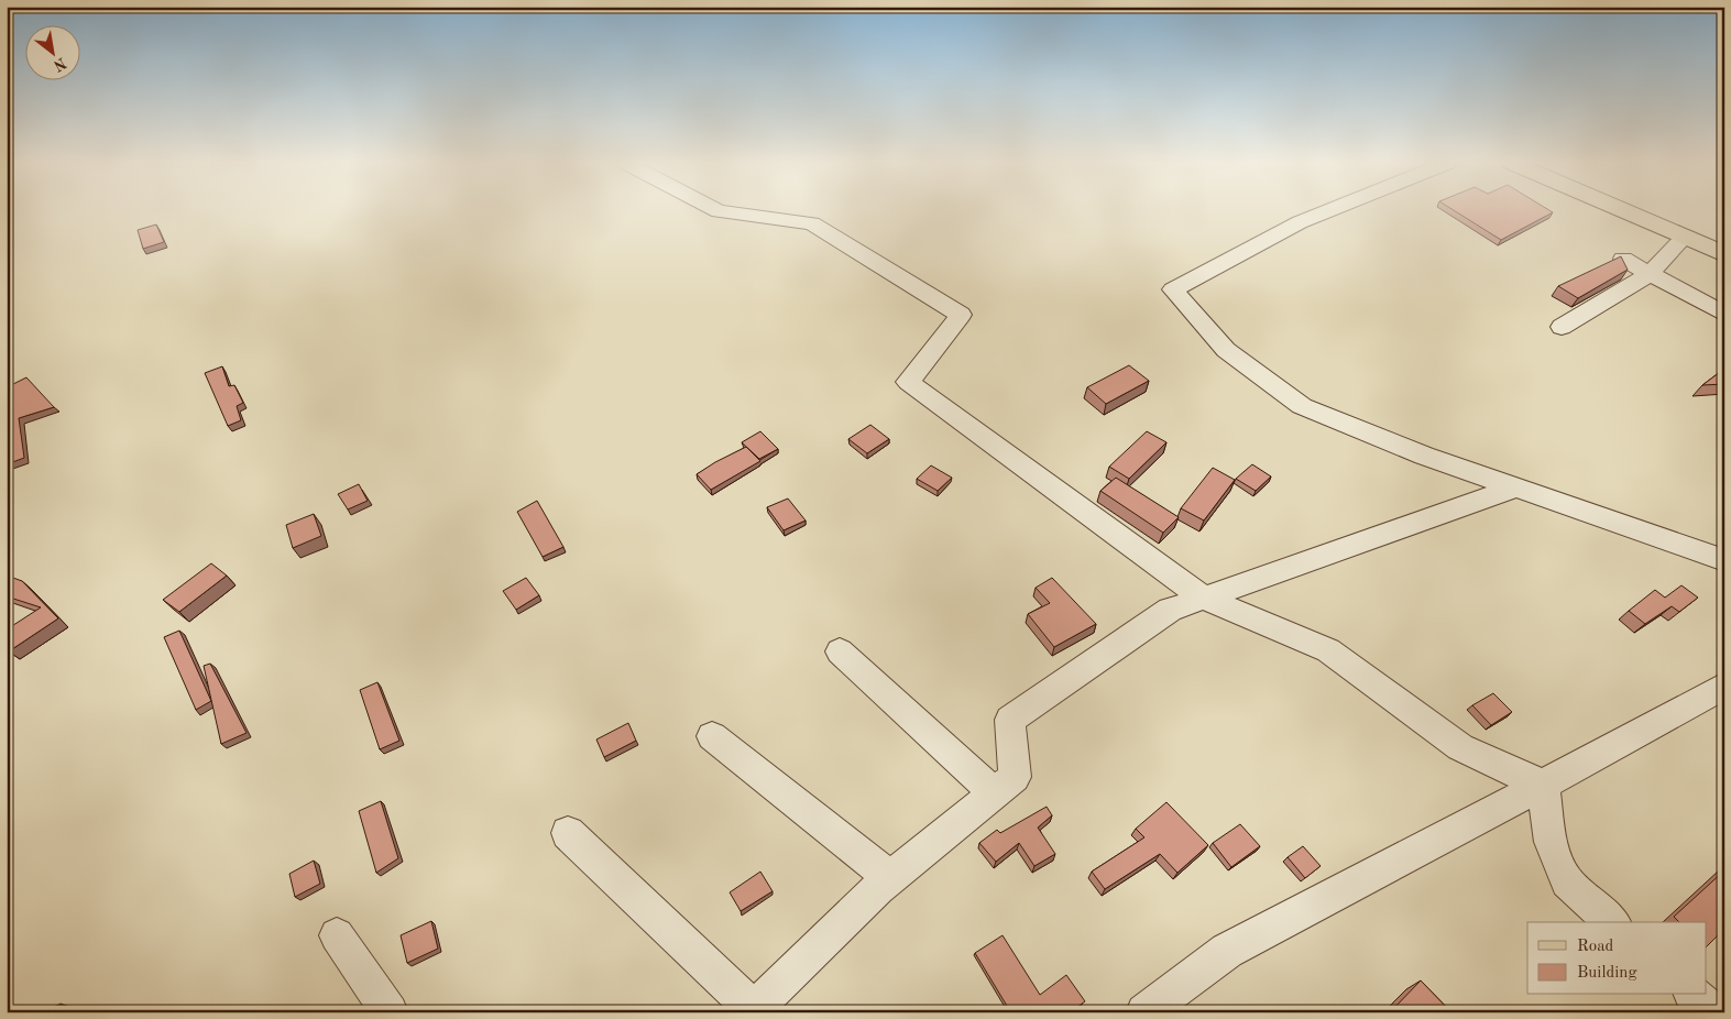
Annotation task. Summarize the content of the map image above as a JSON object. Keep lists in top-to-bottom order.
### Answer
{
  "legend": ["Road", "Building"],
  "north": "bottom right"
}
